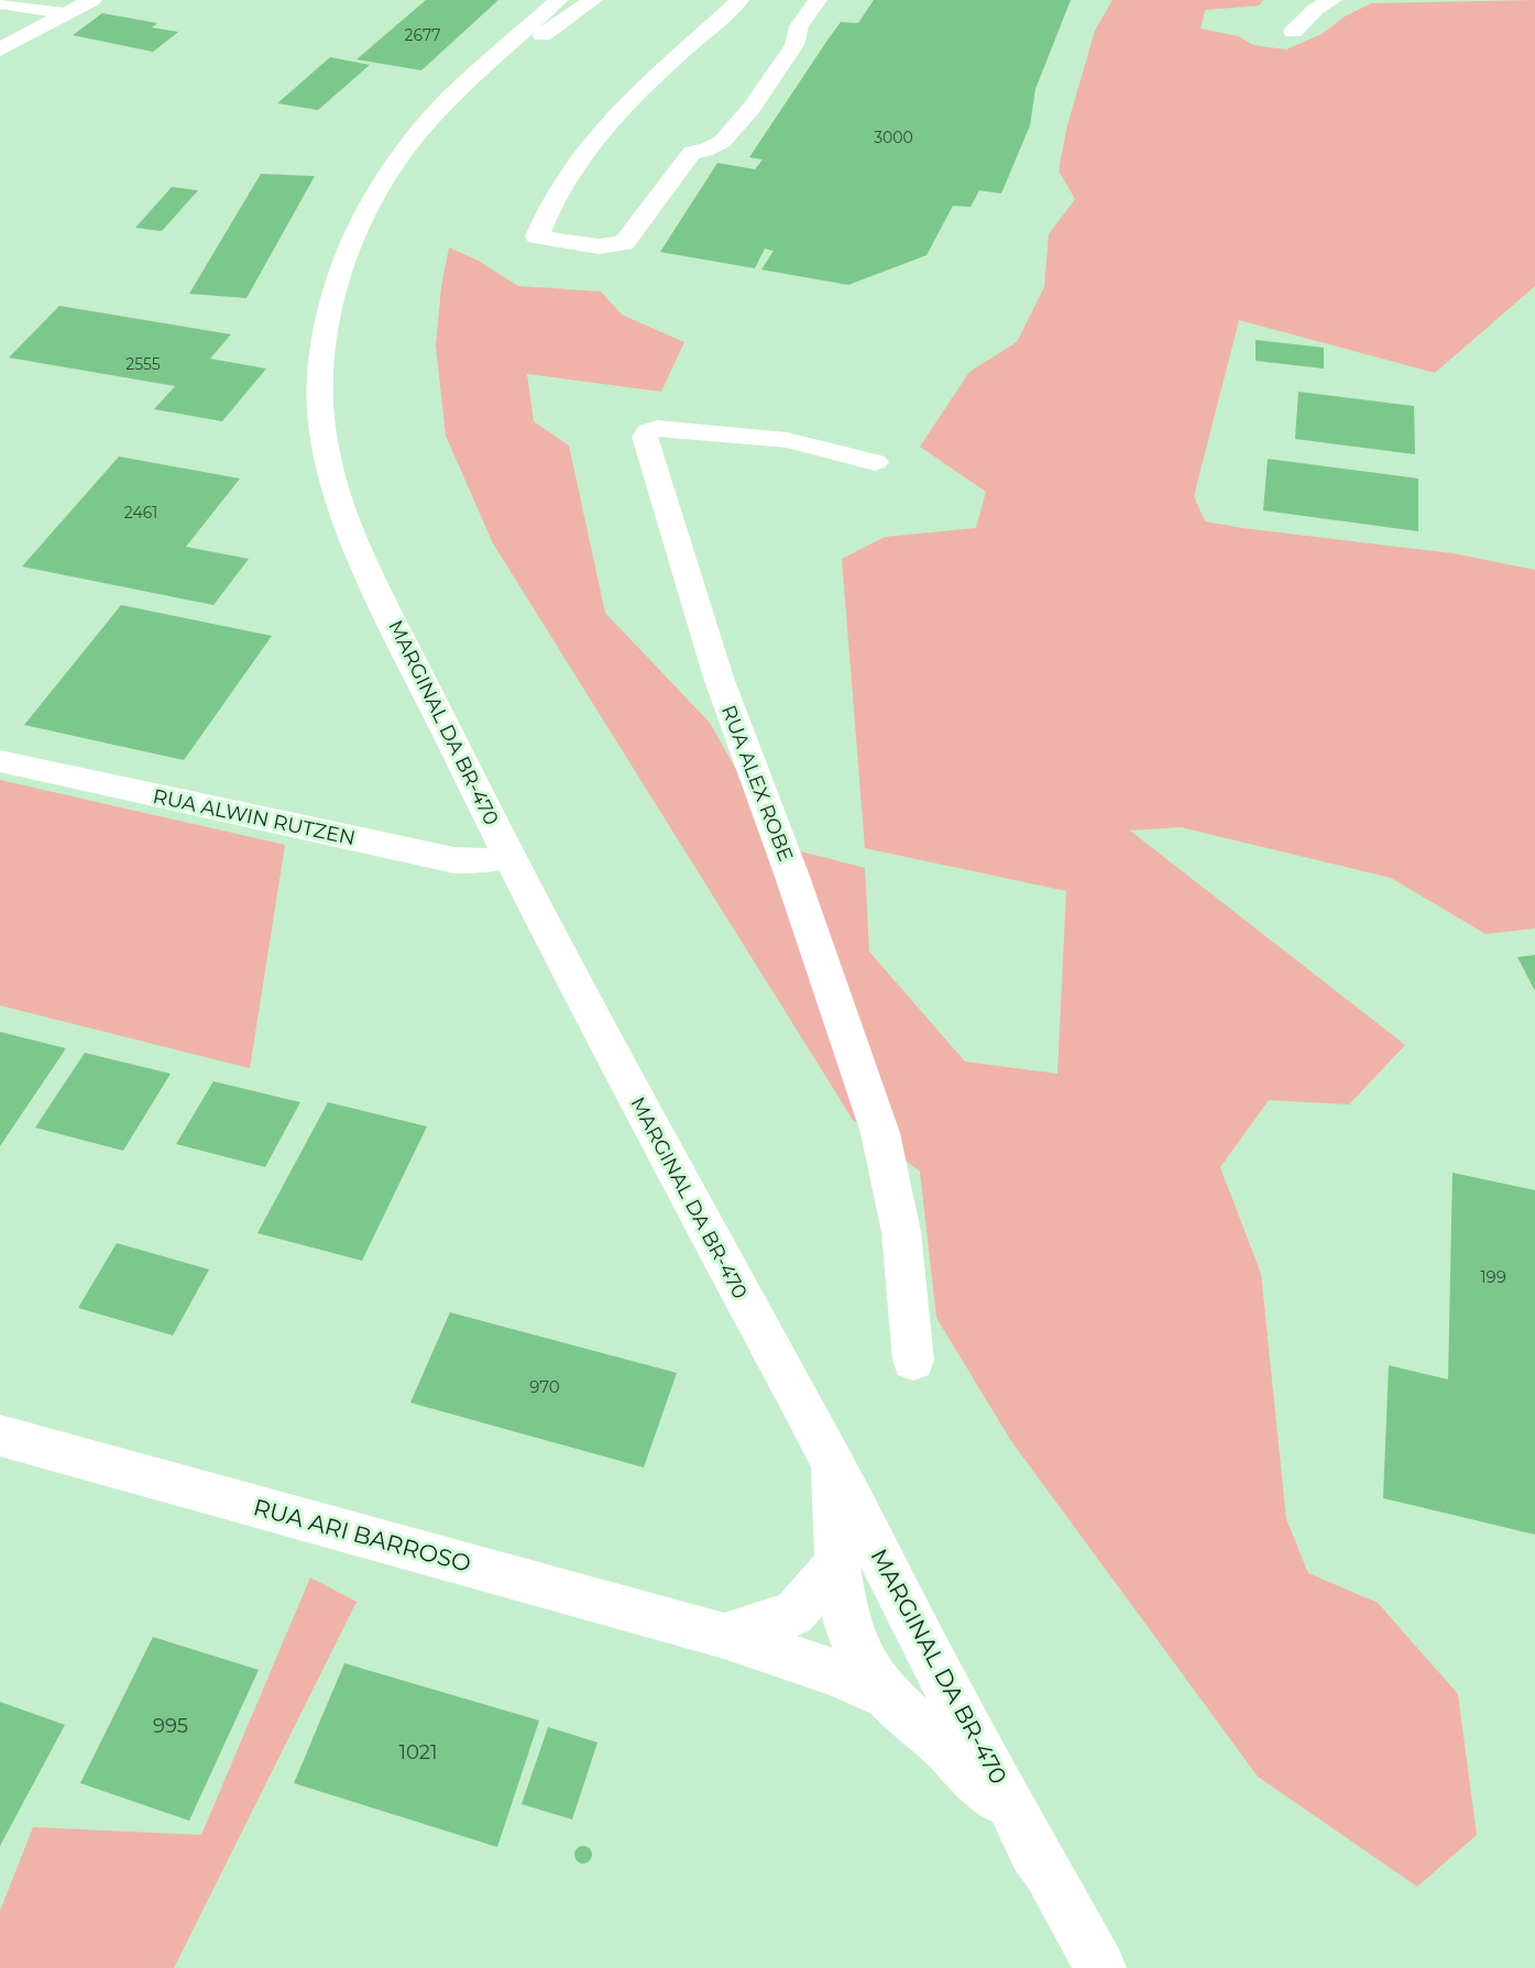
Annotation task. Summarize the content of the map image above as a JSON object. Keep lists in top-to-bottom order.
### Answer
{
  "streets": {
    "main road": [
      "MARGINAL DA BR-470",
      "RUA ALEX ROBE",
      "RUA ALWIN RUTZEN",
      "RUA ARI BARROSO"
    ]
  },
  "crossings": [
    ["MARGINAL DA BR-470", "RUA ALWIN RUTZEN"],
    ["MARGINAL DA BR-470", "RUA ARI BARROSO"]
  ],
  "house_numbers": [
    "2677",
    "3000",
    "2555",
    "2461",
    "199",
    "970",
    "995",
    "1021"
  ]
}
